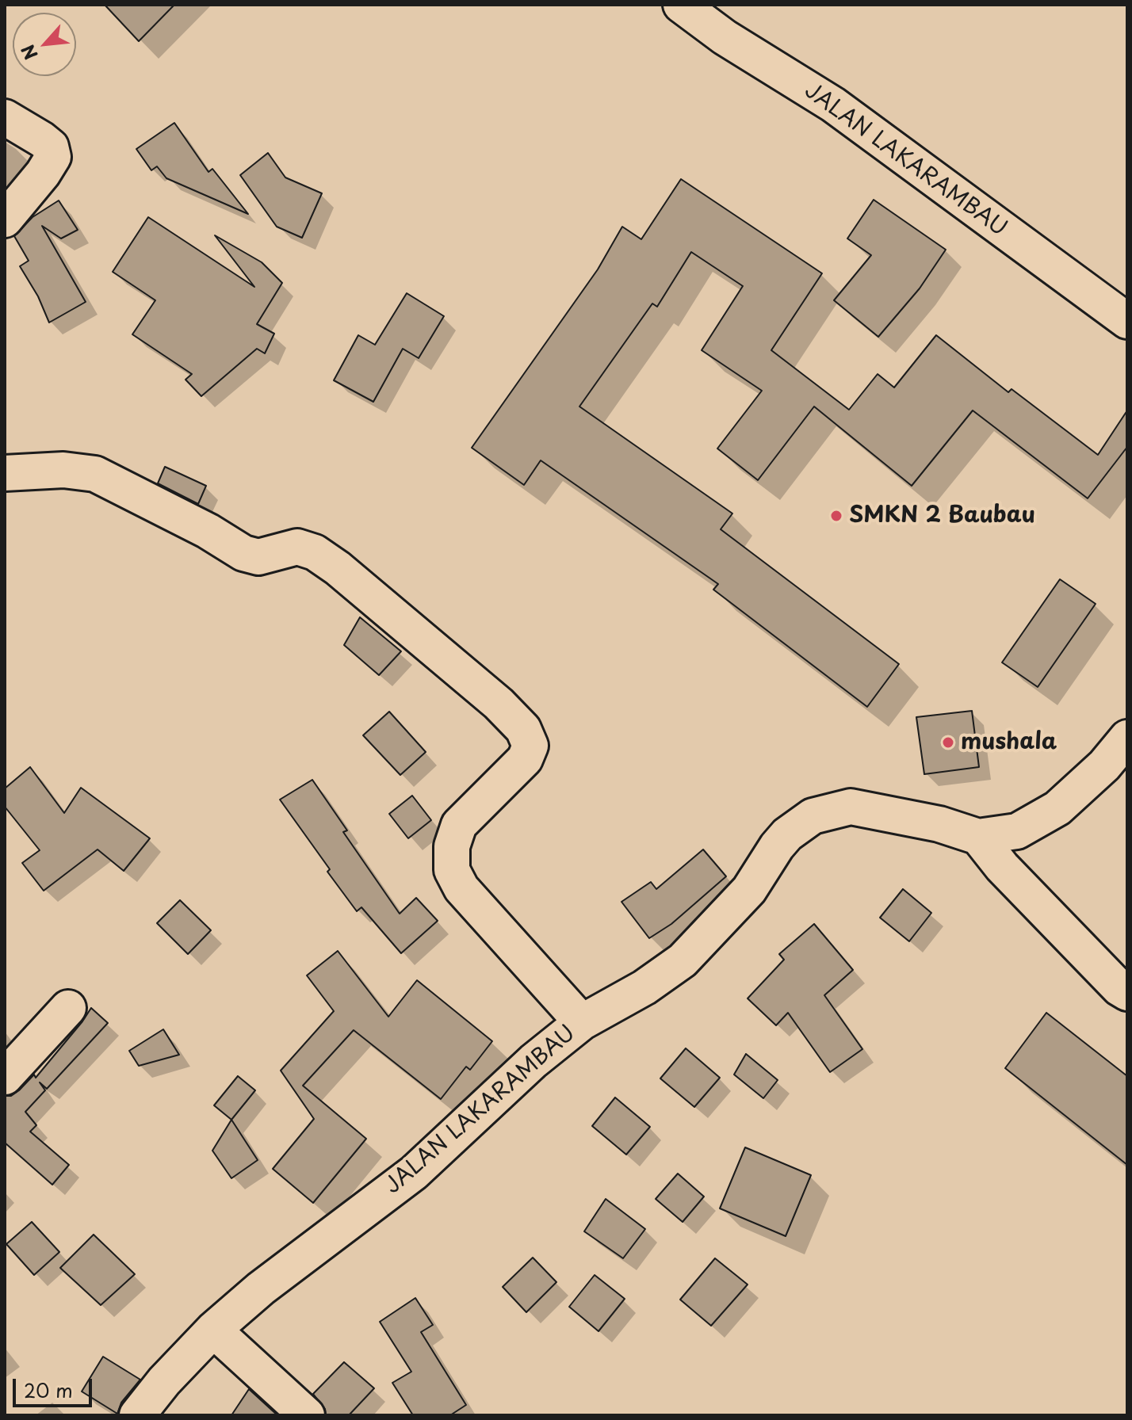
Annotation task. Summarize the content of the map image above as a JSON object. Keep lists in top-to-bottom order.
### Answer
{
  "streets": {
    "street": ["JALAN LAKARAMBAU"]
  },
  "places": ["SMKN 2 Baubau", "mushala"],
  "scale_bar": "20 m",
  "north": "bottom left"
}
